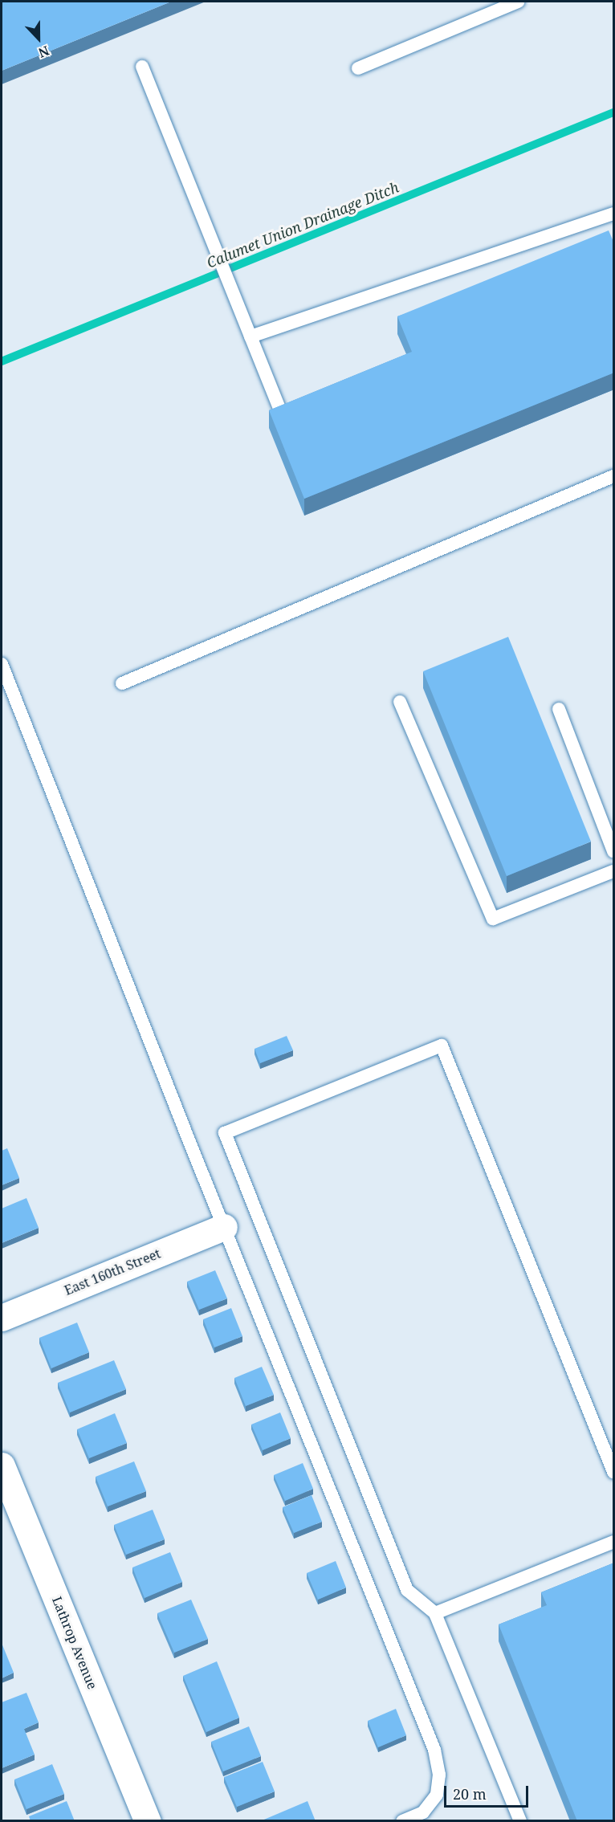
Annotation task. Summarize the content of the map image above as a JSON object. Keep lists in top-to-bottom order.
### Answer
{
  "streets": {
    "street": ["East 160th Street", "Lathrop Avenue"]
  },
  "water": ["Calumet Union Drainage Ditch"],
  "scale_bar": "20 m",
  "north": "bottom"
}
